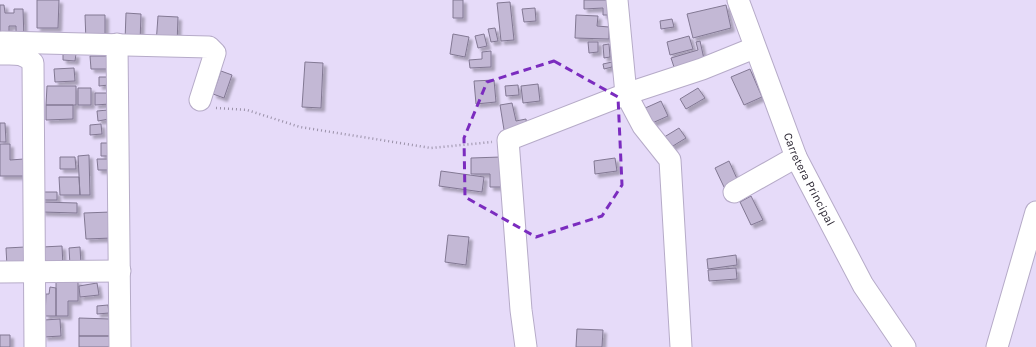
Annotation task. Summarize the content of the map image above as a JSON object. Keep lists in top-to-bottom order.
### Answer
{
  "streets": {
    "street": ["Carretera Principal"]
  }
}
